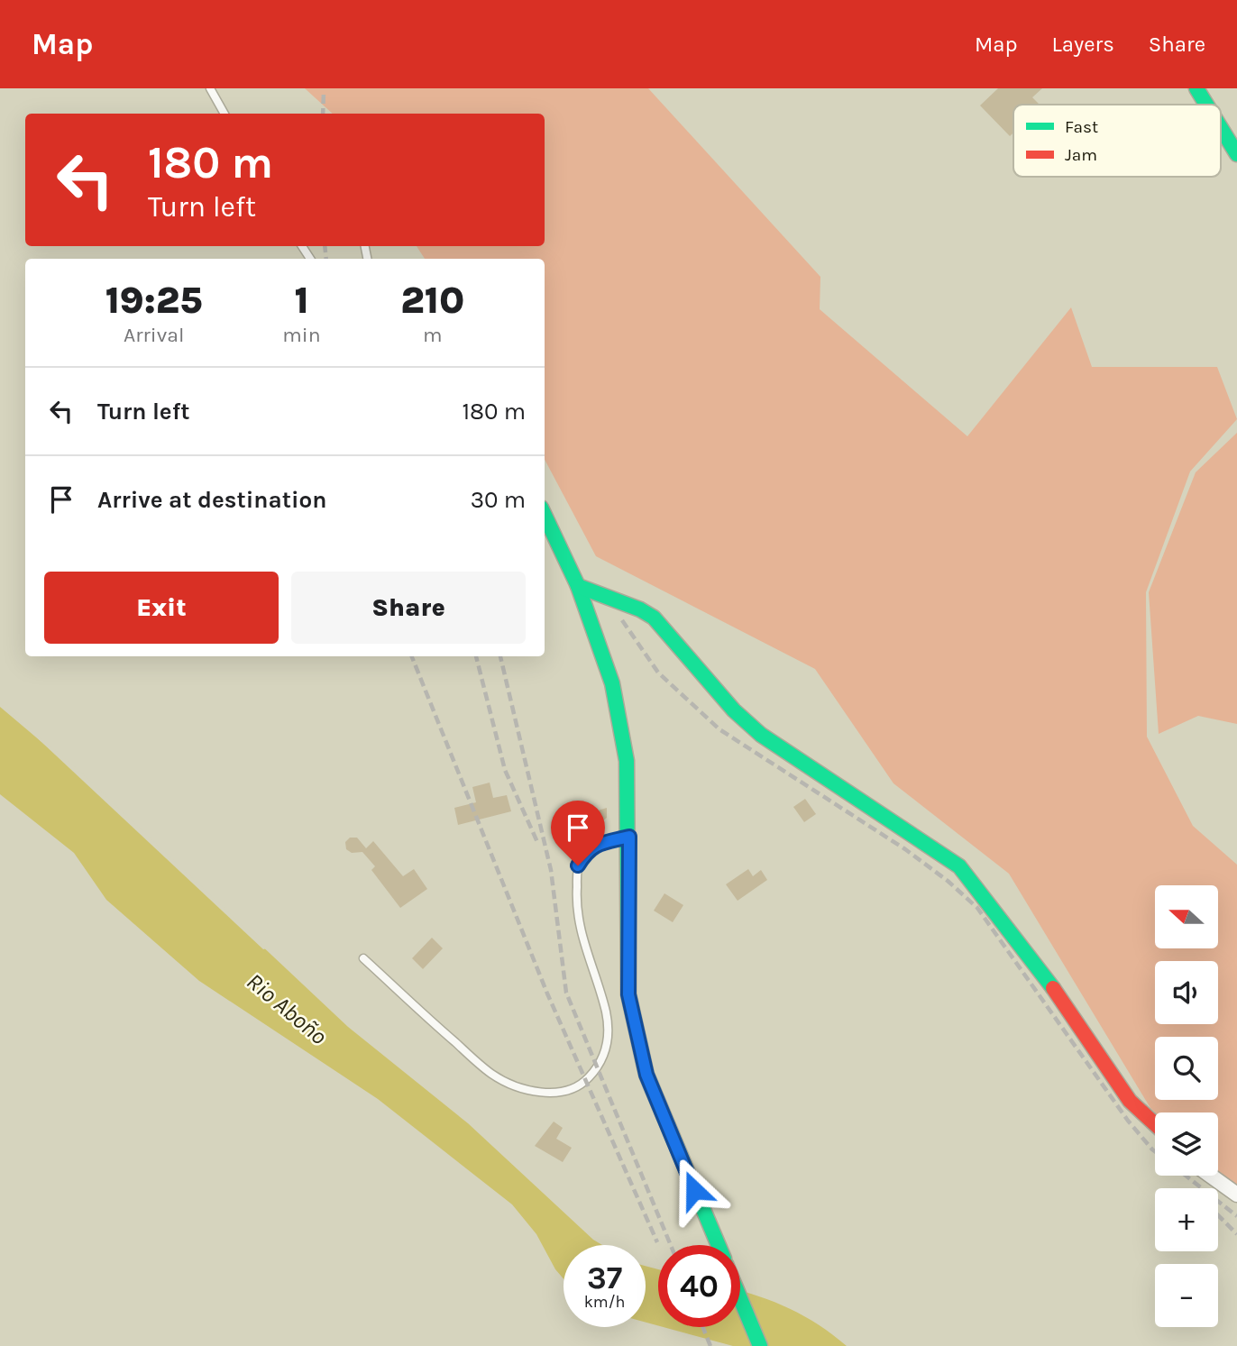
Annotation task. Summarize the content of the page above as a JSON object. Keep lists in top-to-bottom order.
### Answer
{
  "water": ["Rio Aboño"],
  "legend": ["Fast", "Jam"],
  "north": "left",
  "page": {
    "header": "Map",
    "nav": ["Map", "Layers", "Share"],
    "turn": ["180 m", "Turn left"],
    "eta": [
      "19:25",
      "Arrival",
      "1",
      "min",
      "210",
      "m"
    ],
    "list": [
      {
        "name": "Turn left",
        "value": "180 m"
      },
      {
        "name": "Arrive at destination",
        "value": "30 m"
      }
    ],
    "buttons": ["Exit", "Share"],
    "map_buttons": ["+", "−"],
    "speed": "37 km/h",
    "limit": "40"
  }
}
